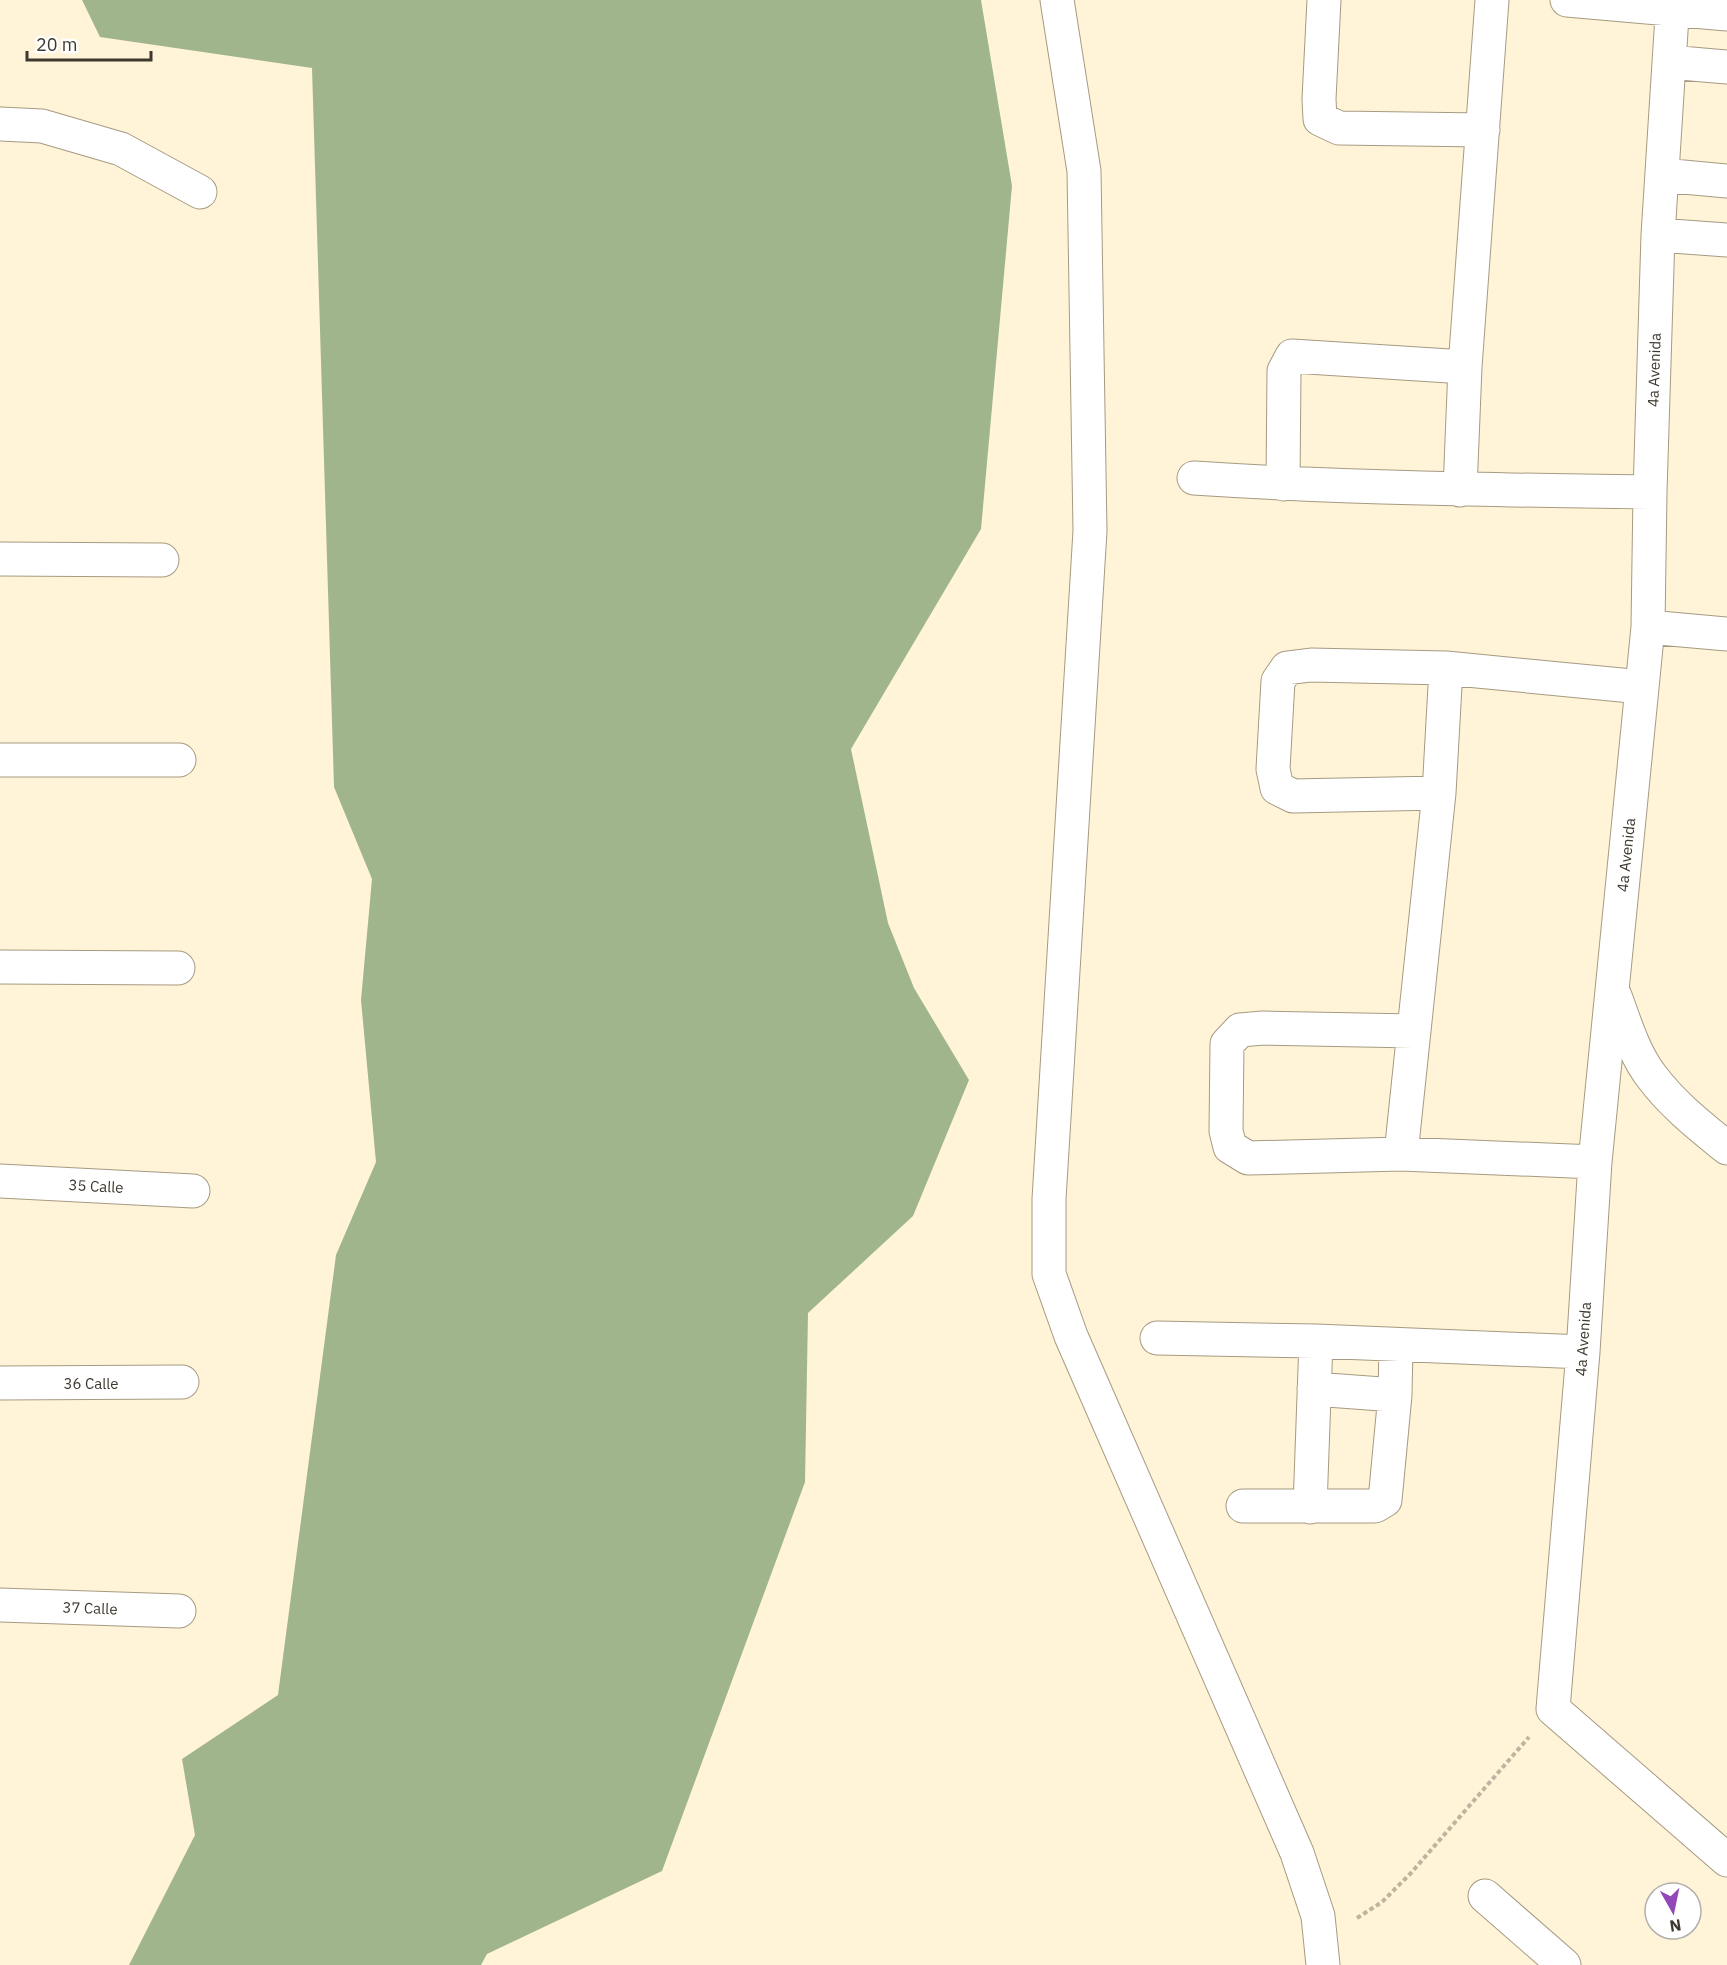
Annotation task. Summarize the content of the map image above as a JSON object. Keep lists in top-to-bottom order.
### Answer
{
  "streets": {
    "street": [
      "4a Avenida",
      "35 Calle",
      "36 Calle",
      "37 Calle"
    ]
  },
  "scale_bar": "20 m",
  "north": "bottom"
}
